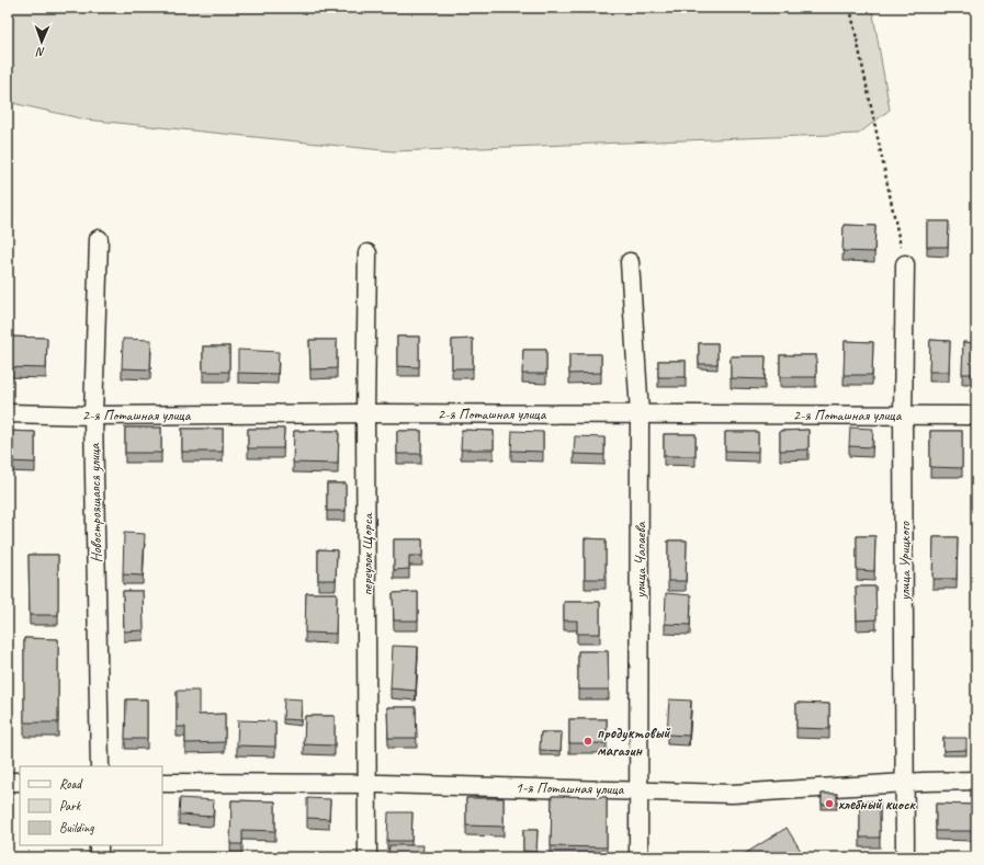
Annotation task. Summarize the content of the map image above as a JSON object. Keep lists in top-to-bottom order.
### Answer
{
  "streets": {
    "street": [
      "2-я Поташная улица",
      "Новостроящаяся улица",
      "переулок Щорса",
      "улица Чапаева",
      "улица Урицкого",
      "1-я Поташная улица"
    ]
  },
  "crossings": [
    ["2-я Поташная улица", "Новостроящаяся улица"],
    ["2-я Поташная улица", "переулок Щорса"],
    ["2-я Поташная улица", "улица Чапаева"],
    ["2-я Поташная улица", "улица Урицкого"],
    ["переулок Щорса", "1-я Поташная улица"],
    ["улица Чапаева", "1-я Поташная улица"],
    ["улица Урицкого", "1-я Поташная улица"]
  ],
  "places": ["продуктовый магазин", "хлебный киоск"],
  "legend": ["Road", "Park", "Building"],
  "north": "bottom"
}
